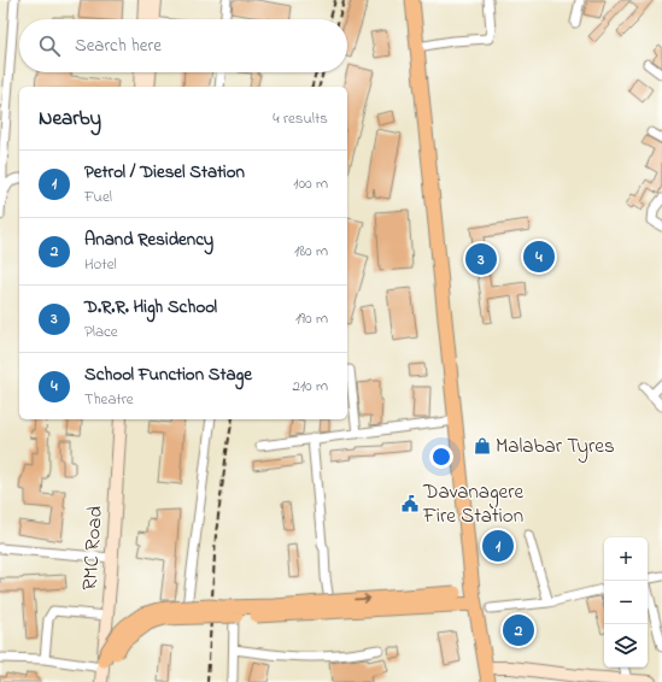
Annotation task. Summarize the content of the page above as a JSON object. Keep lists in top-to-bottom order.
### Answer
{
  "streets": {
    "street": ["RMC Road"]
  },
  "places": {
    "shop": ["Malabar Tyres"],
    "public building": ["Davanagere Fire Station"]
  },
  "page": {
    "search": "Search here",
    "heading": ["Nearby", "4 results"],
    "list": [
      {
        "mark": "1",
        "name": "Petrol / Diesel Station",
        "note": "Fuel",
        "value": "100 m"
      },
      {
        "mark": "2",
        "name": "Anand Residency",
        "note": "Hotel",
        "value": "180 m"
      },
      {
        "mark": "3",
        "name": "D.R.R. High School",
        "note": "Place",
        "value": "190 m"
      },
      {
        "mark": "4",
        "name": "School Function Stage",
        "note": "Theatre",
        "value": "210 m"
      }
    ],
    "pins": [
      "4",
      "3",
      "1",
      "2"
    ],
    "map_buttons": ["+", "−"]
  }
}
